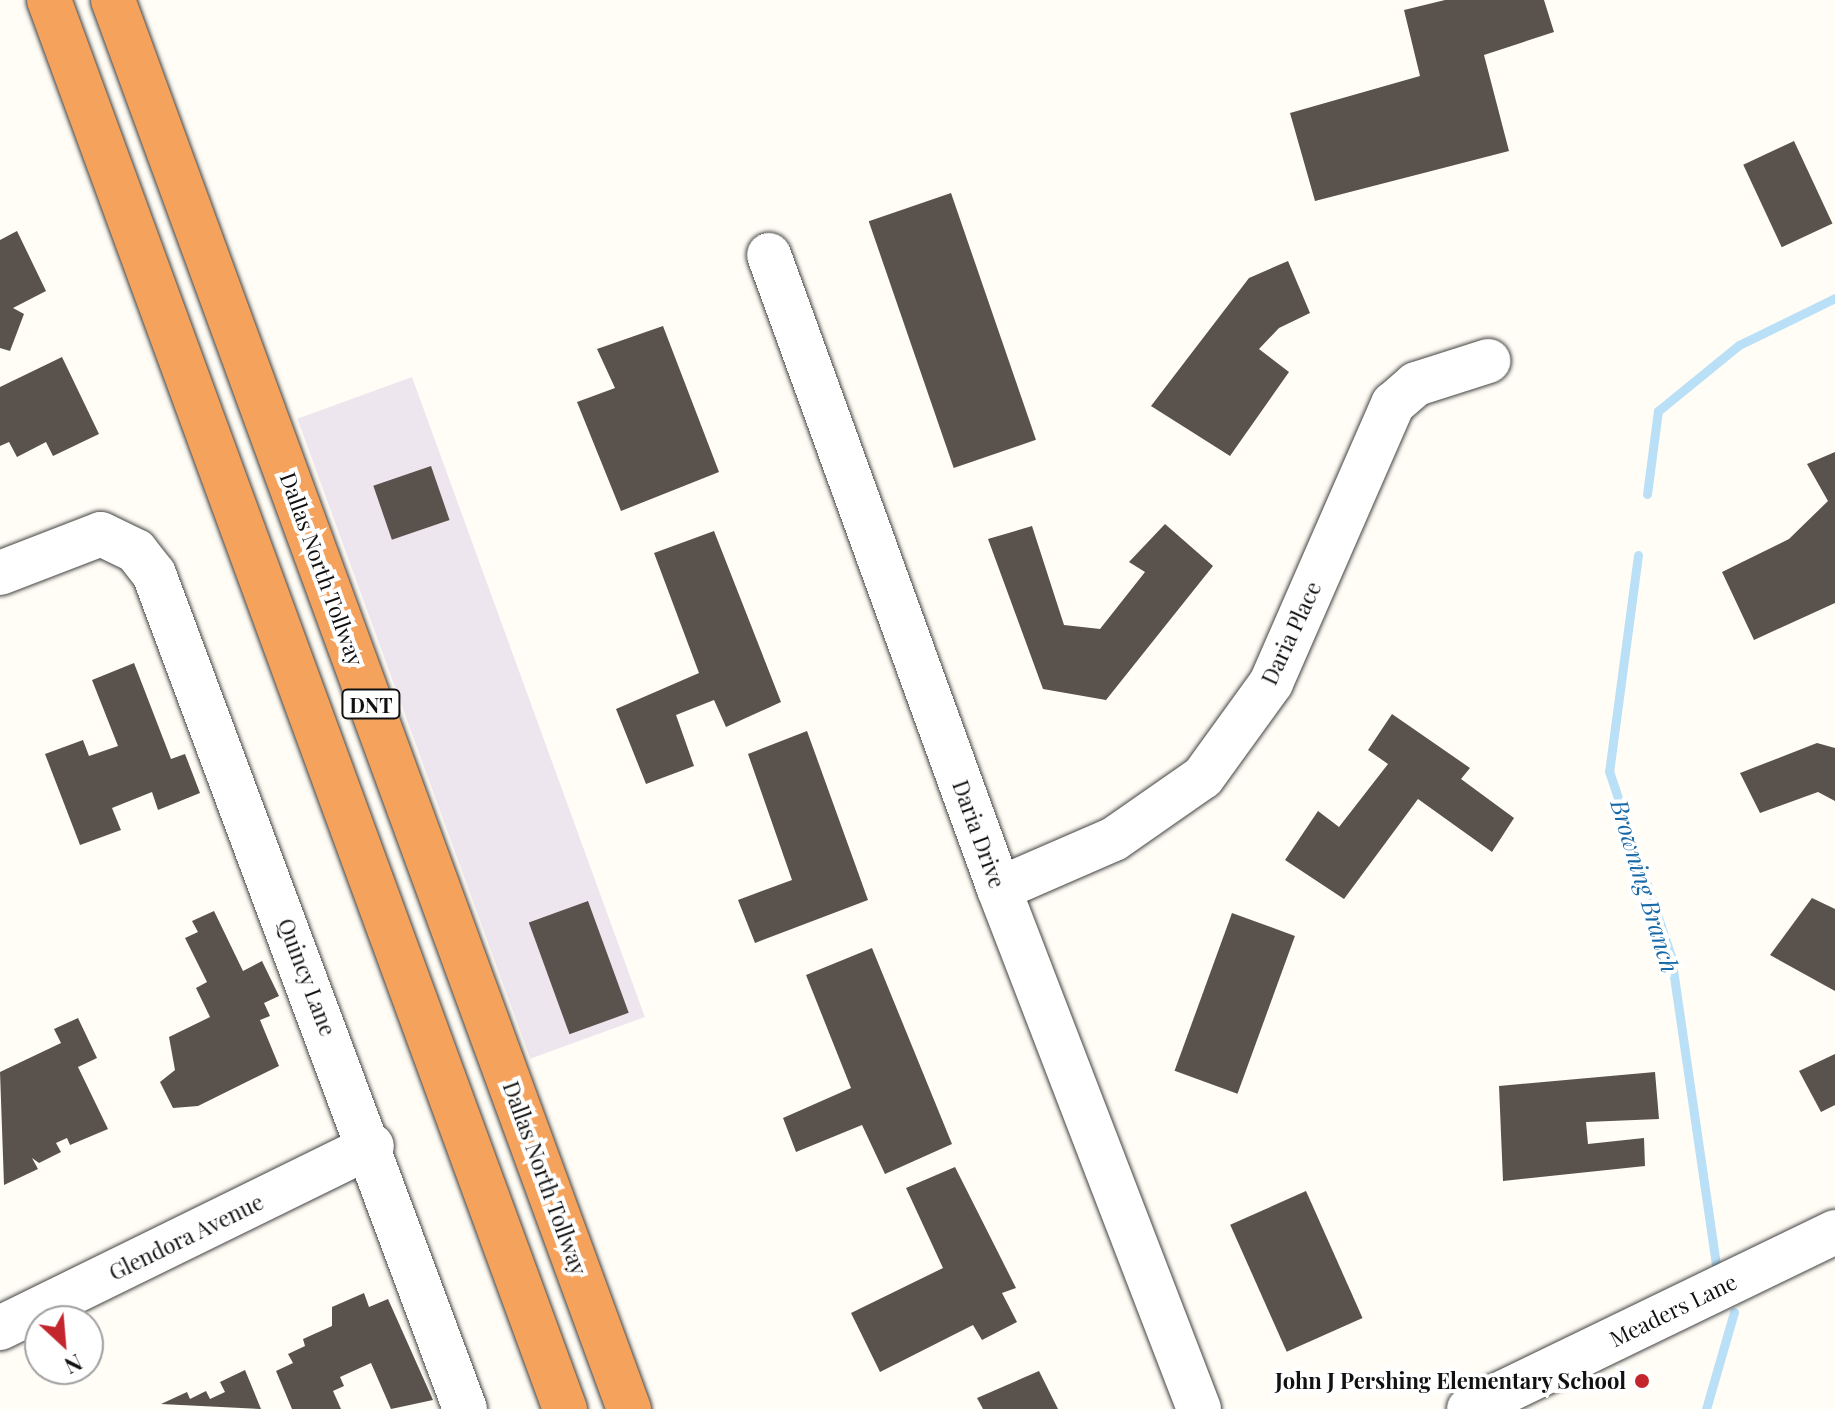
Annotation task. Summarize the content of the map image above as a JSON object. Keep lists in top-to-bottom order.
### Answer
{
  "streets": {
    "highway": ["Dallas North Tollway", "DNT"],
    "street": [
      "Daria Place",
      "Daria Drive",
      "Quincy Lane",
      "Glendora Avenue",
      "Meaders Lane"
    ]
  },
  "crossings": [
    ["Daria Place", "Daria Drive"],
    ["Quincy Lane", "Glendora Avenue"]
  ],
  "water": ["Browning Branch"],
  "places": ["John J Pershing Elementary School"],
  "north": "bottom right"
}
